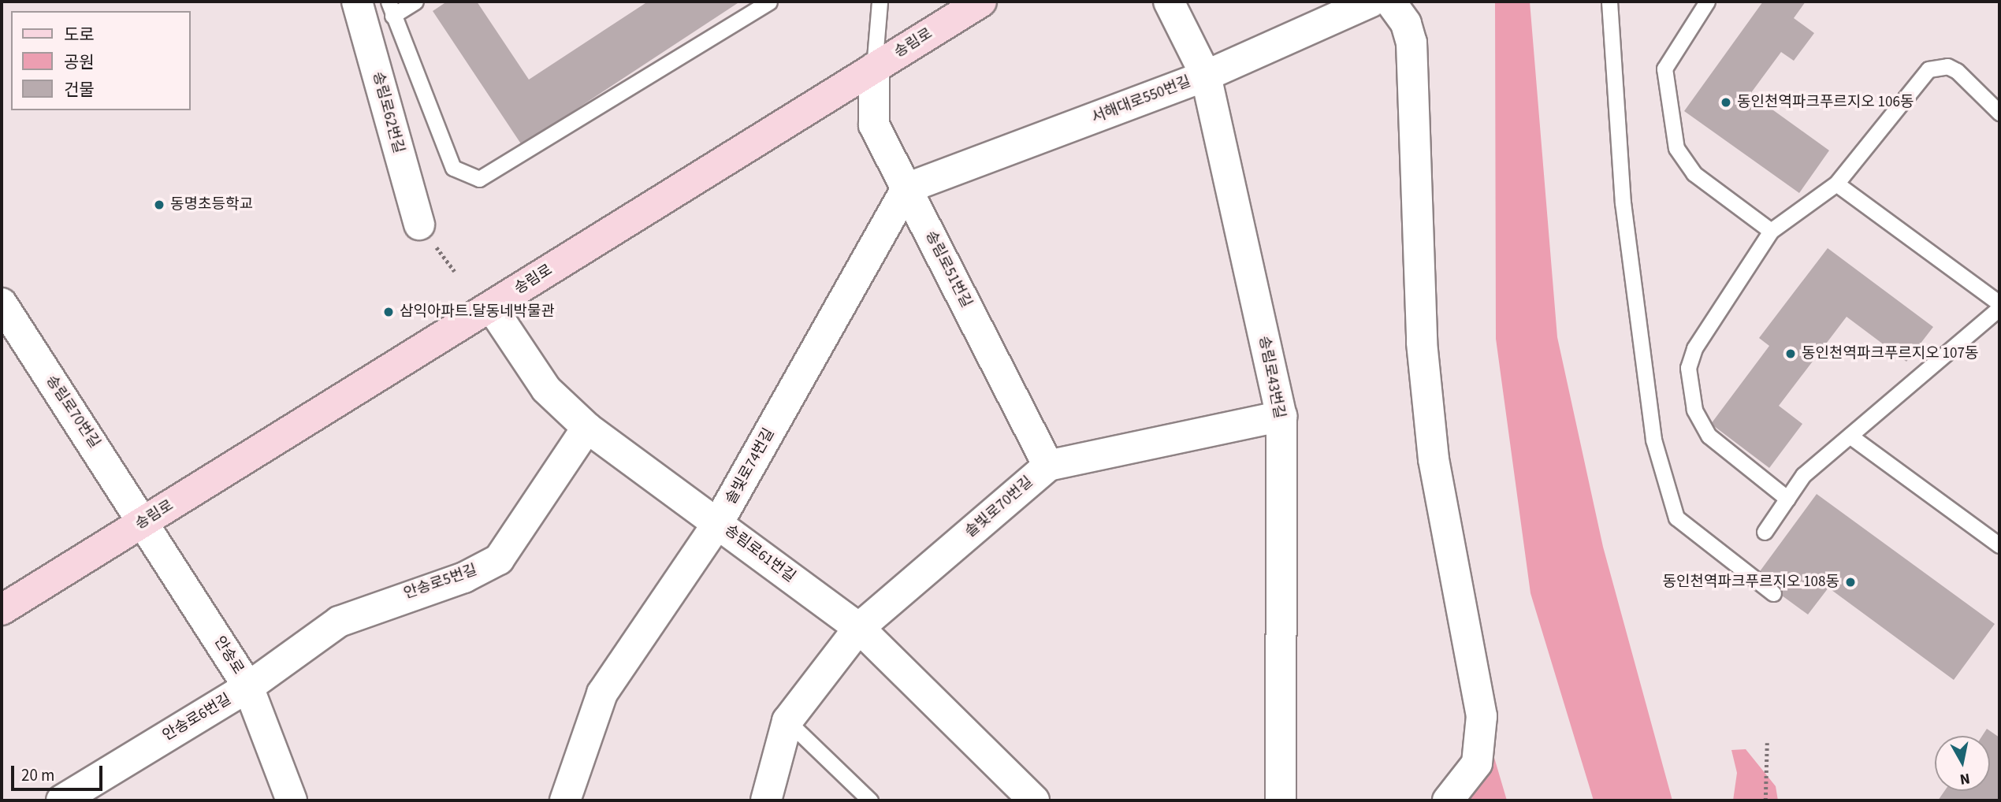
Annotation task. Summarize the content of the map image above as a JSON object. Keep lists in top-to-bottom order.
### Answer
{
  "streets": {
    "main road": ["송림로"],
    "street": [
      "서해대로550번길",
      "송림로62번길",
      "송림로51번길",
      "송림로43번길",
      "송림로70번길",
      "솔빛로74번길",
      "솔빛로70번길",
      "송림로61번길",
      "안송로5번길",
      "안송로",
      "안송로6번길"
    ]
  },
  "crossings": [
    ["송림로", "송림로51번길"],
    ["송림로", "송림로70번길"],
    ["송림로", "송림로61번길"],
    ["송림로", "안송로"],
    ["서해대로550번길", "송림로51번길"],
    ["서해대로550번길", "송림로43번길"],
    ["서해대로550번길", "솔빛로74번길"],
    ["송림로51번길", "솔빛로74번길"],
    ["송림로51번길", "솔빛로70번길"],
    ["송림로43번길", "솔빛로70번길"],
    ["송림로70번길", "안송로"],
    ["솔빛로74번길", "송림로61번길"],
    ["솔빛로70번길", "송림로61번길"],
    ["송림로61번길", "안송로5번길"],
    ["안송로5번길", "안송로"],
    ["안송로5번길", "안송로6번길"],
    ["안송로", "안송로6번길"]
  ],
  "places": [
    "동인천역파크푸르지오 106동",
    "동명초등학교",
    "삼익아파트.달동네박물관",
    "동인천역파크푸르지오 107동",
    "동인천역파크푸르지오 108동"
  ],
  "legend": ["도로", "공원", "건물"],
  "scale_bar": "20 m",
  "north": "bottom"
}
